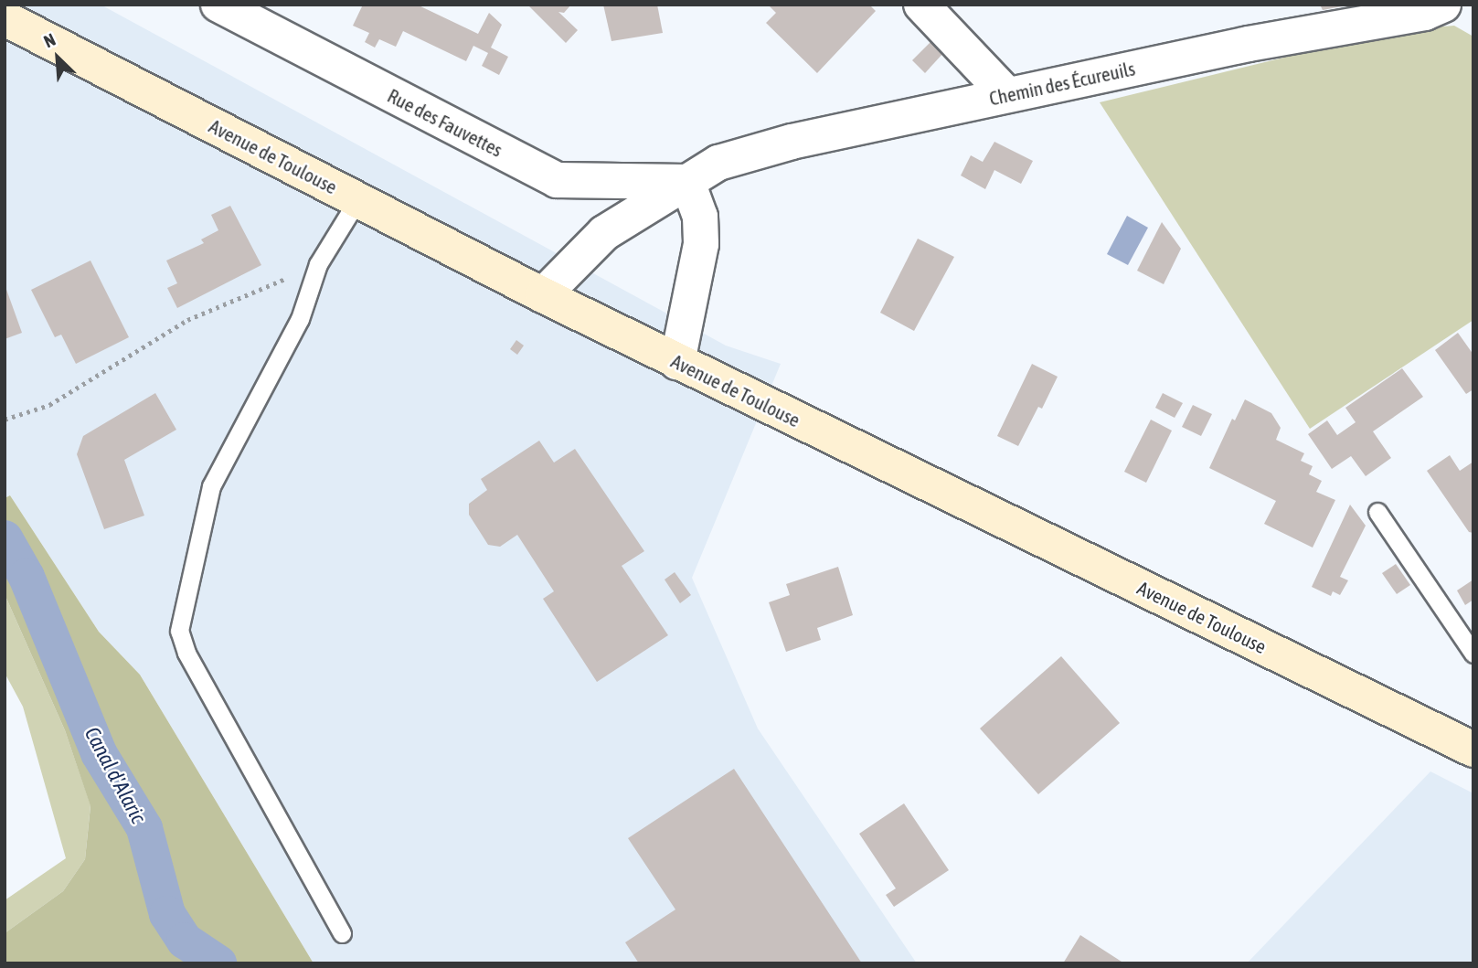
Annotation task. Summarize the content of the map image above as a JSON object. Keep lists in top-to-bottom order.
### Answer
{
  "streets": {
    "main road": ["Avenue de Toulouse"],
    "street": ["Chemin des Écureuils", "Rue des Fauvettes"]
  },
  "crossings": [
    ["Chemin des Écureuils", "Rue des Fauvettes"],
    ["Chemin des Écureuils", "Avenue de Toulouse"]
  ],
  "water": ["Canal d'Alaric"],
  "north": "top left"
}
